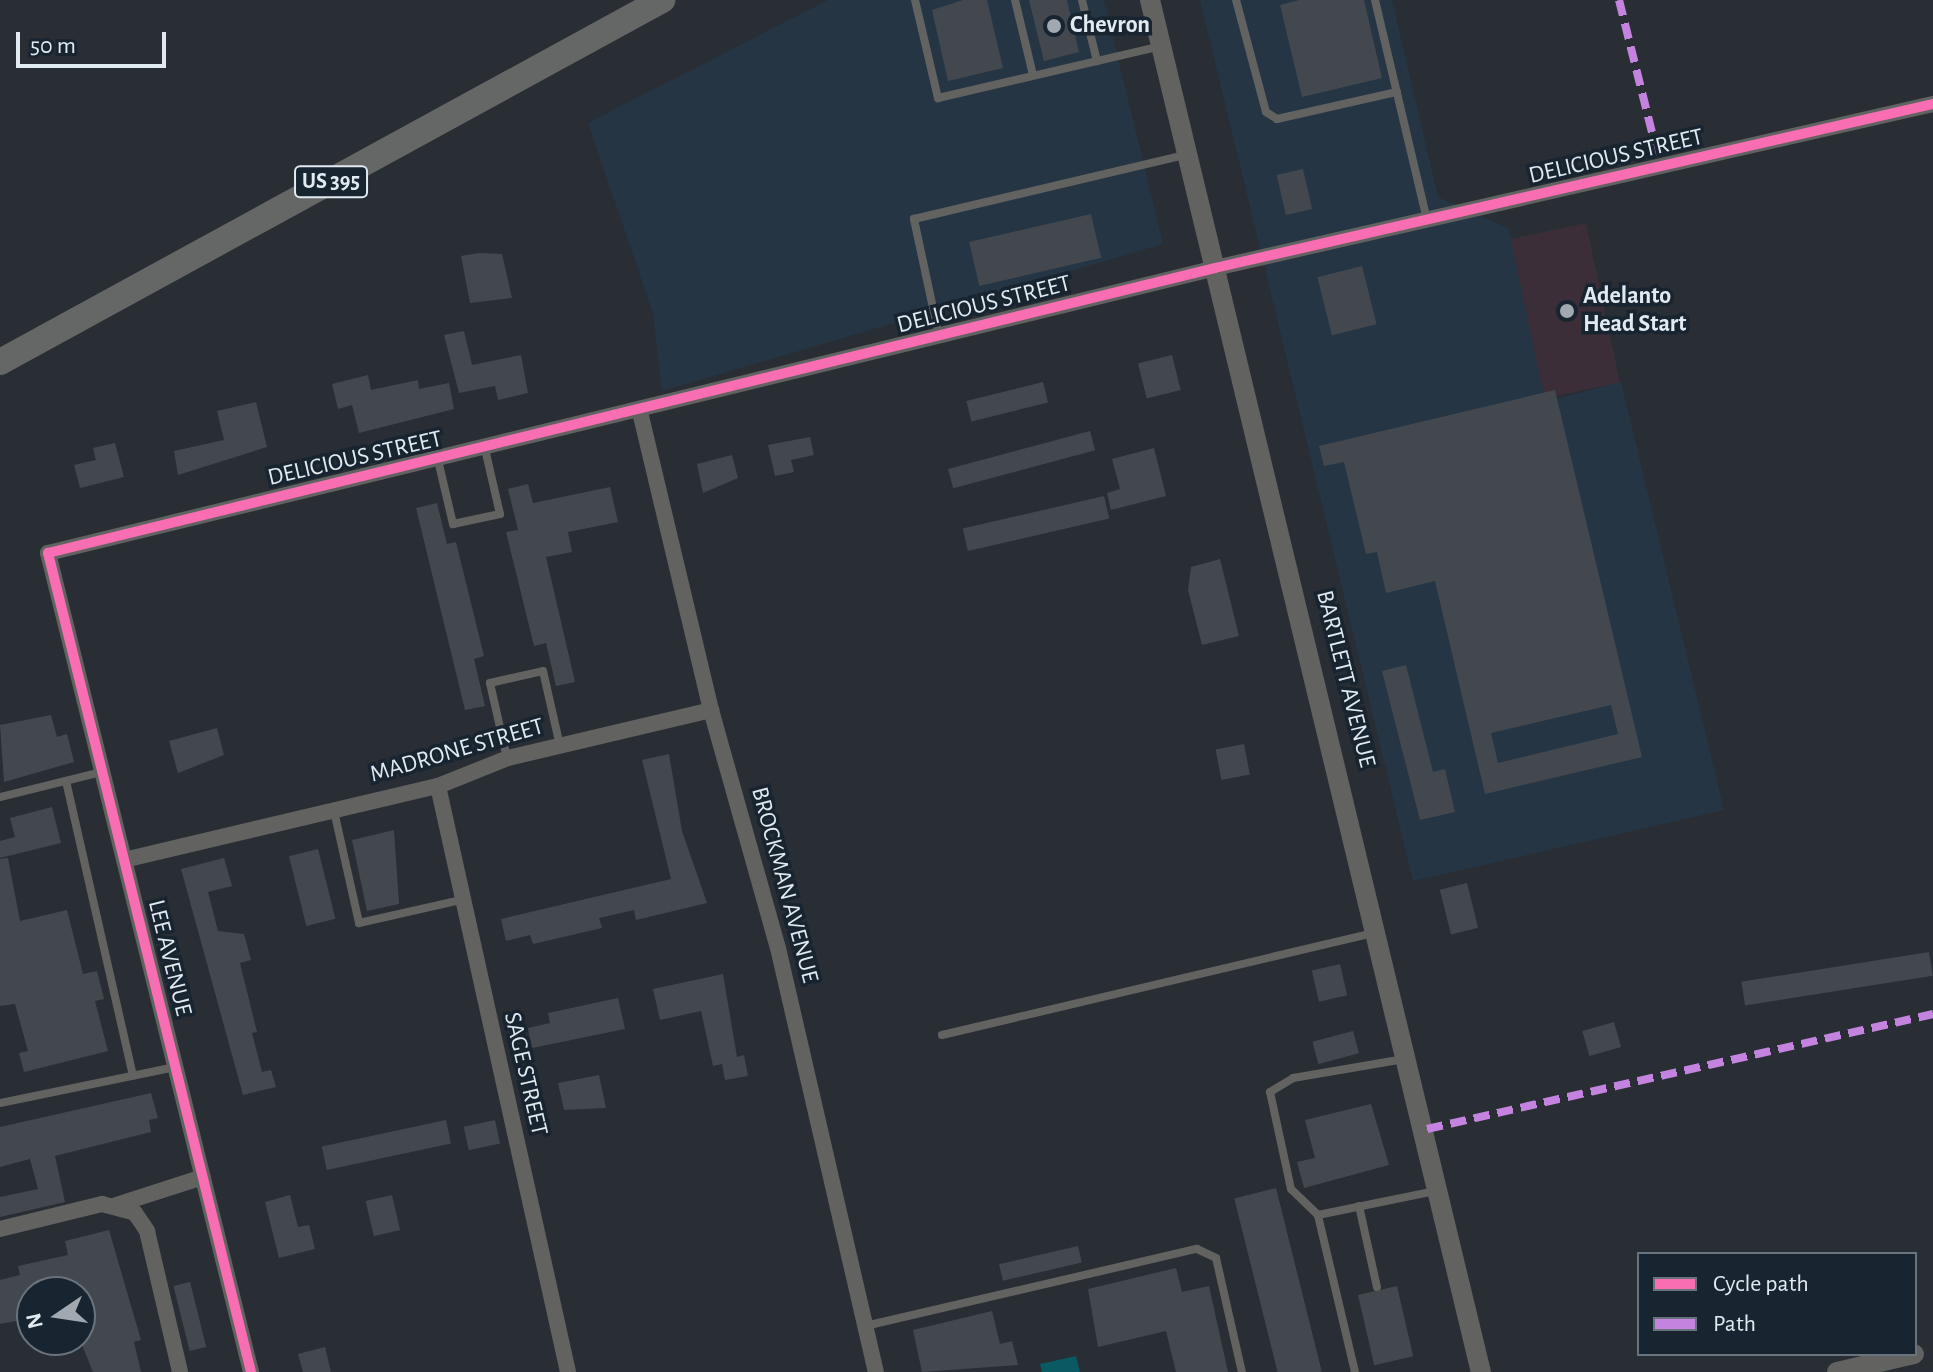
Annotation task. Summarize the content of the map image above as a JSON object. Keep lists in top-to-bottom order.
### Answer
{
  "streets": {
    "highway": ["US 395"],
    "street": [
      "DELICIOUS STREET",
      "BARTLETT AVENUE",
      "MADRONE STREET",
      "BROCKMAN AVENUE",
      "LEE AVENUE",
      "SAGE STREET"
    ]
  },
  "crossings": [
    ["DELICIOUS STREET", "BARTLETT AVENUE"],
    ["DELICIOUS STREET", "BROCKMAN AVENUE"],
    ["DELICIOUS STREET", "LEE AVENUE"],
    ["MADRONE STREET", "BROCKMAN AVENUE"],
    ["MADRONE STREET", "LEE AVENUE"],
    ["MADRONE STREET", "SAGE STREET"]
  ],
  "places": ["Chevron", "Adelanto Head Start"],
  "legend": ["Cycle path", "Path"],
  "scale_bar": "50 m",
  "north": "left"
}
